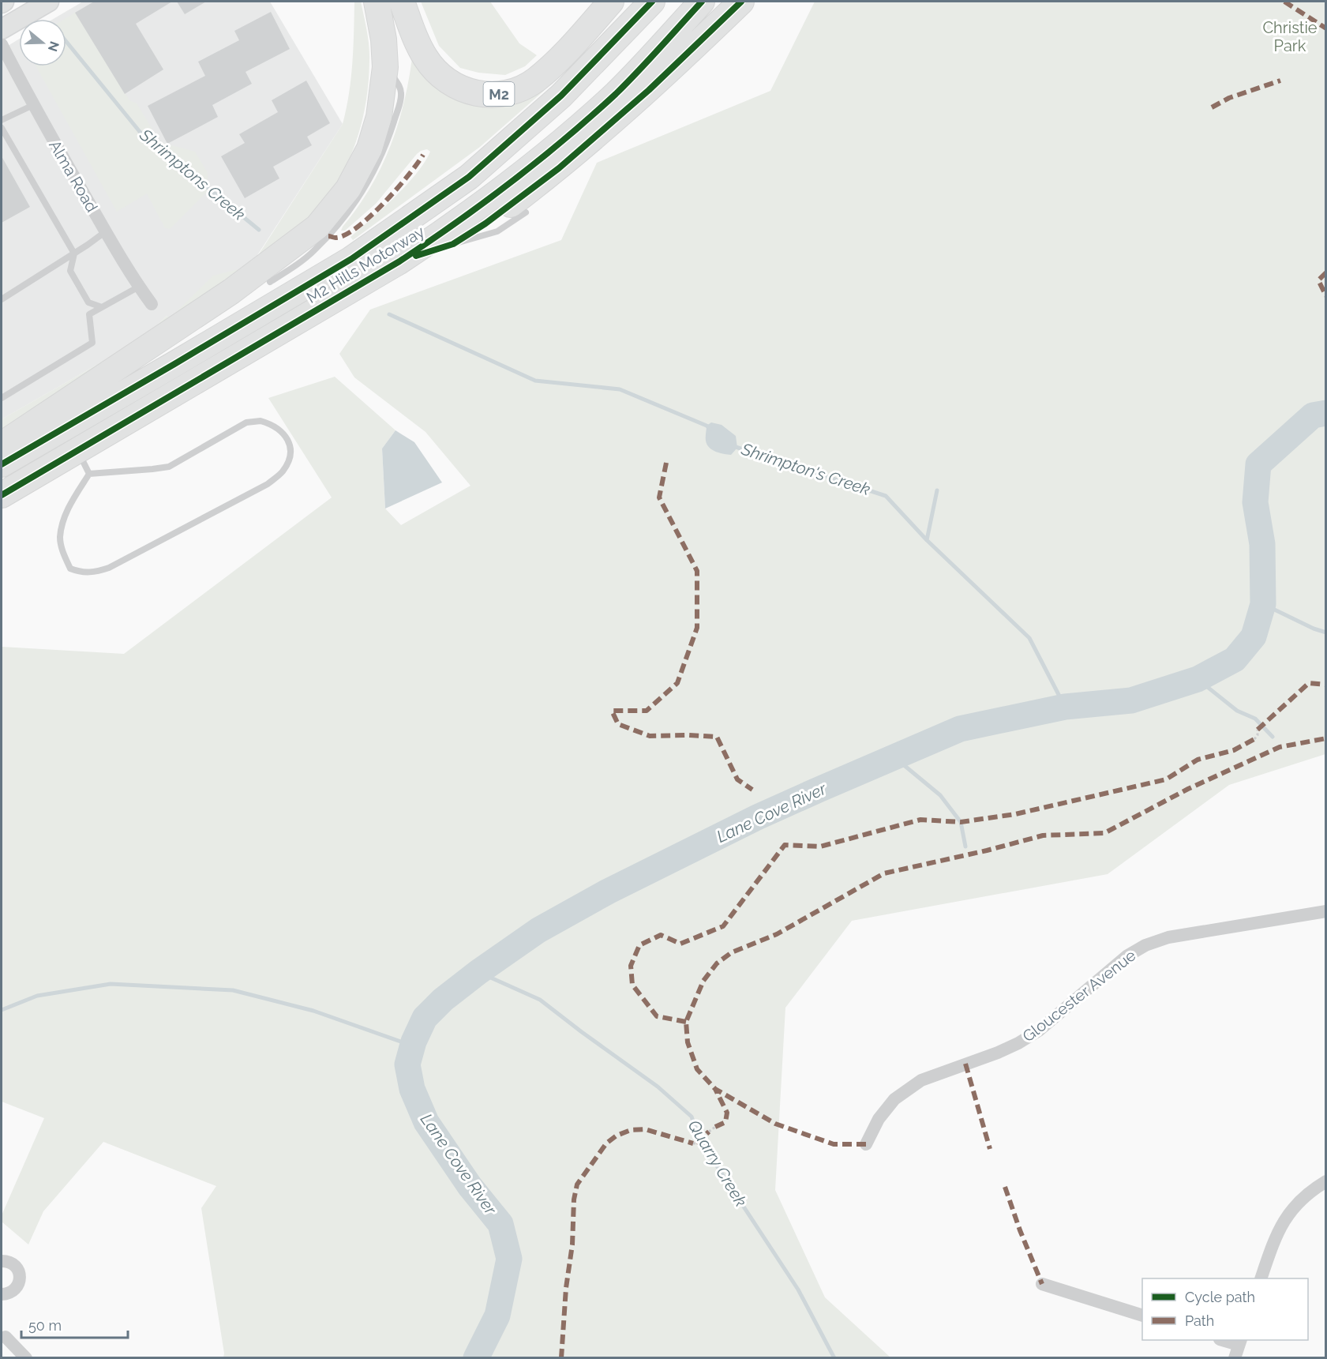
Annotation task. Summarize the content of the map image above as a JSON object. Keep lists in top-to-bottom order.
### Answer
{
  "streets": {
    "highway": ["M2", "M2 Hills Motorway"],
    "street": ["Alma Road", "Gloucester Avenue"]
  },
  "water": [
    "Shrimptons Creek",
    "Shrimpton's Creek",
    "Lane Cove River",
    "Quarry Creek"
  ],
  "parks": ["Christie Park"],
  "legend": ["Cycle path", "Path"],
  "scale_bar": "50 m",
  "north": "right"
}
